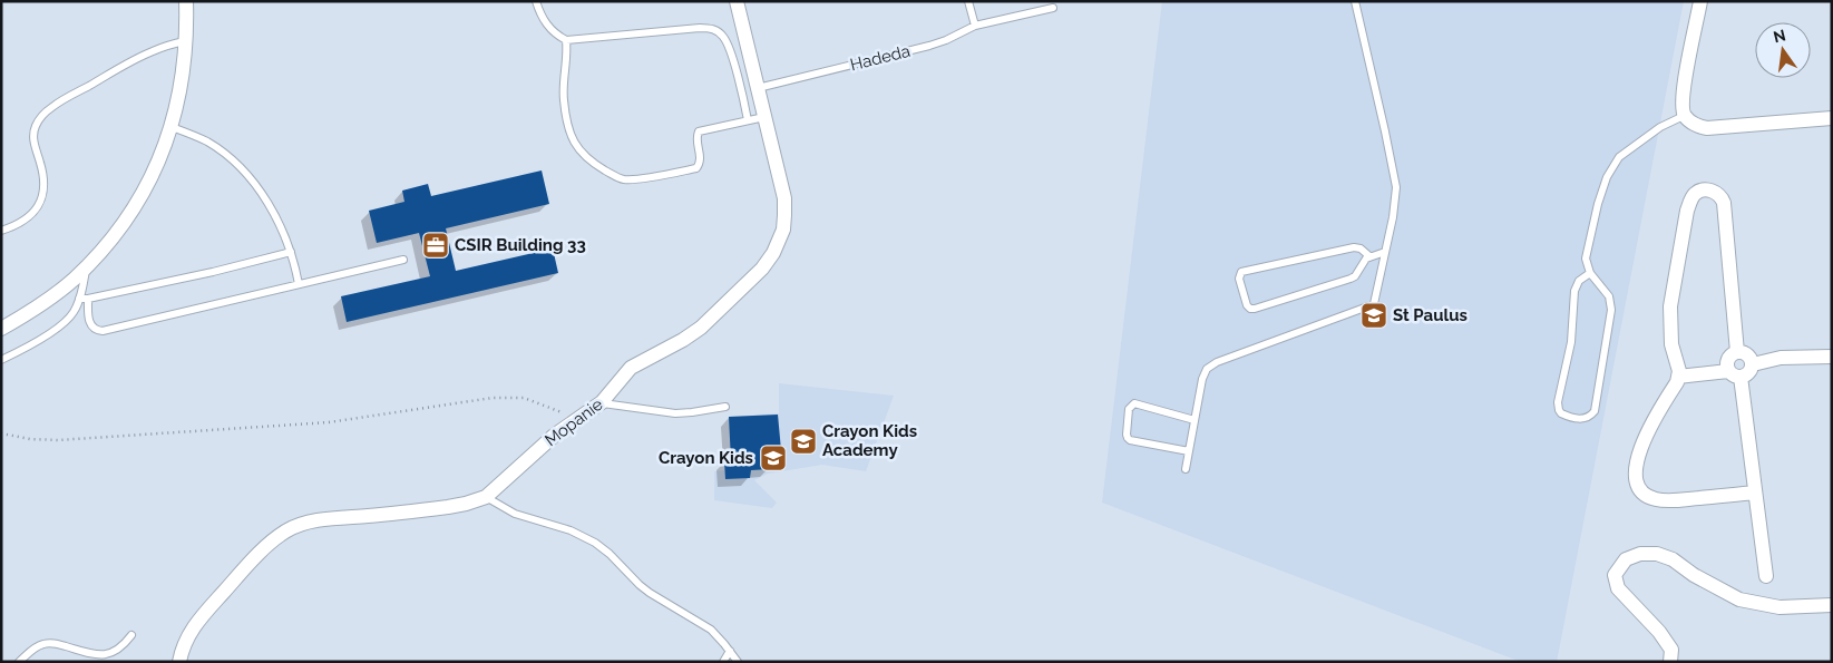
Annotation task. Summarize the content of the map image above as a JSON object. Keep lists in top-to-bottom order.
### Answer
{
  "streets": {
    "street": ["Mopanie"],
    "lane": ["Hadeda"]
  },
  "crossings": [
    ["Hadeda", "Mopanie"]
  ],
  "places": {
    "office": ["CSIR Building 33"],
    "school or university": ["St Paulus", "Crayon Kids Academy", "Crayon Kids"]
  },
  "north": "top"
}
